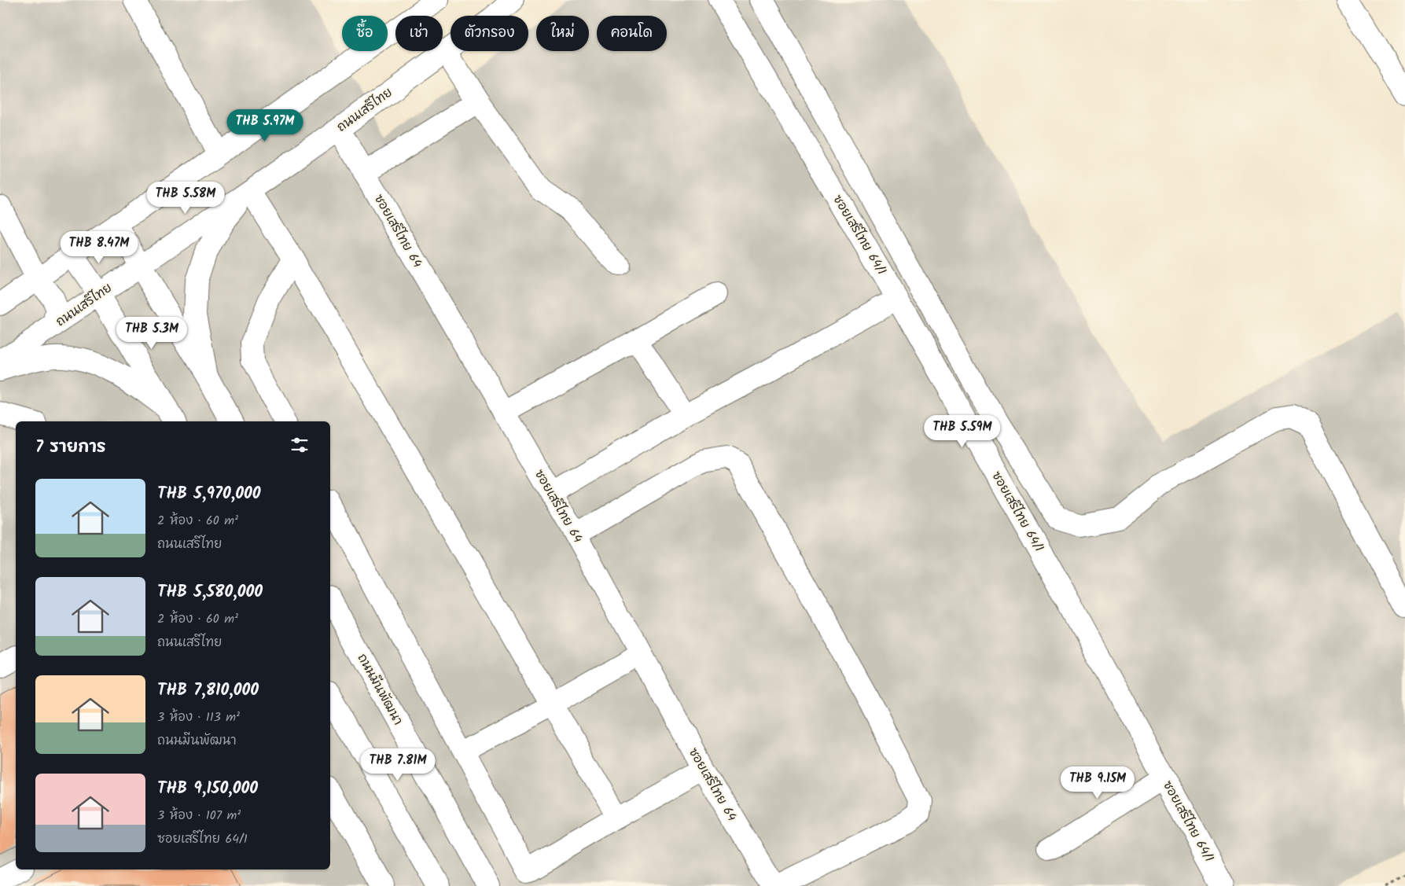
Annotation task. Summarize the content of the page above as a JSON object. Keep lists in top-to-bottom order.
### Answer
{
  "streets": {
    "street": [
      "ถนนเสรีไทย",
      "ซอยเสรีไทย 64",
      "ซอยเสรีไทย 64/1",
      "ถนนมีนพัฒนา"
    ]
  },
  "crossings": [
    ["ถนนเสรีไทย", "ซอยเสรีไทย 64"]
  ],
  "page": {
    "chip": [
      "ซื้อ",
      "เช่า",
      "ตัวกรอง",
      "ใหม่",
      "คอนโด"
    ],
    "price": [
      "THB 5.97M",
      "THB 5.58M",
      "THB 8.47M",
      "THB 5.3M",
      "THB 5.59M",
      "THB 7.81M",
      "THB 9.15M"
    ],
    "heading": "7 รายการ",
    "list": [
      {
        "name": "THB 5,970,000",
        "note": "2 ห้อง · 60 m² · ถนนเสรีไทย"
      },
      {
        "name": "THB 5,580,000",
        "note": "2 ห้อง · 60 m² · ถนนเสรีไทย"
      },
      {
        "name": "THB 7,810,000",
        "note": "3 ห้อง · 113 m² · ถนนมีนพัฒนา"
      },
      {
        "name": "THB 9,150,000",
        "note": "3 ห้อง · 107 m² · ซอยเสรีไทย 64/1"
      }
    ]
  }
}
